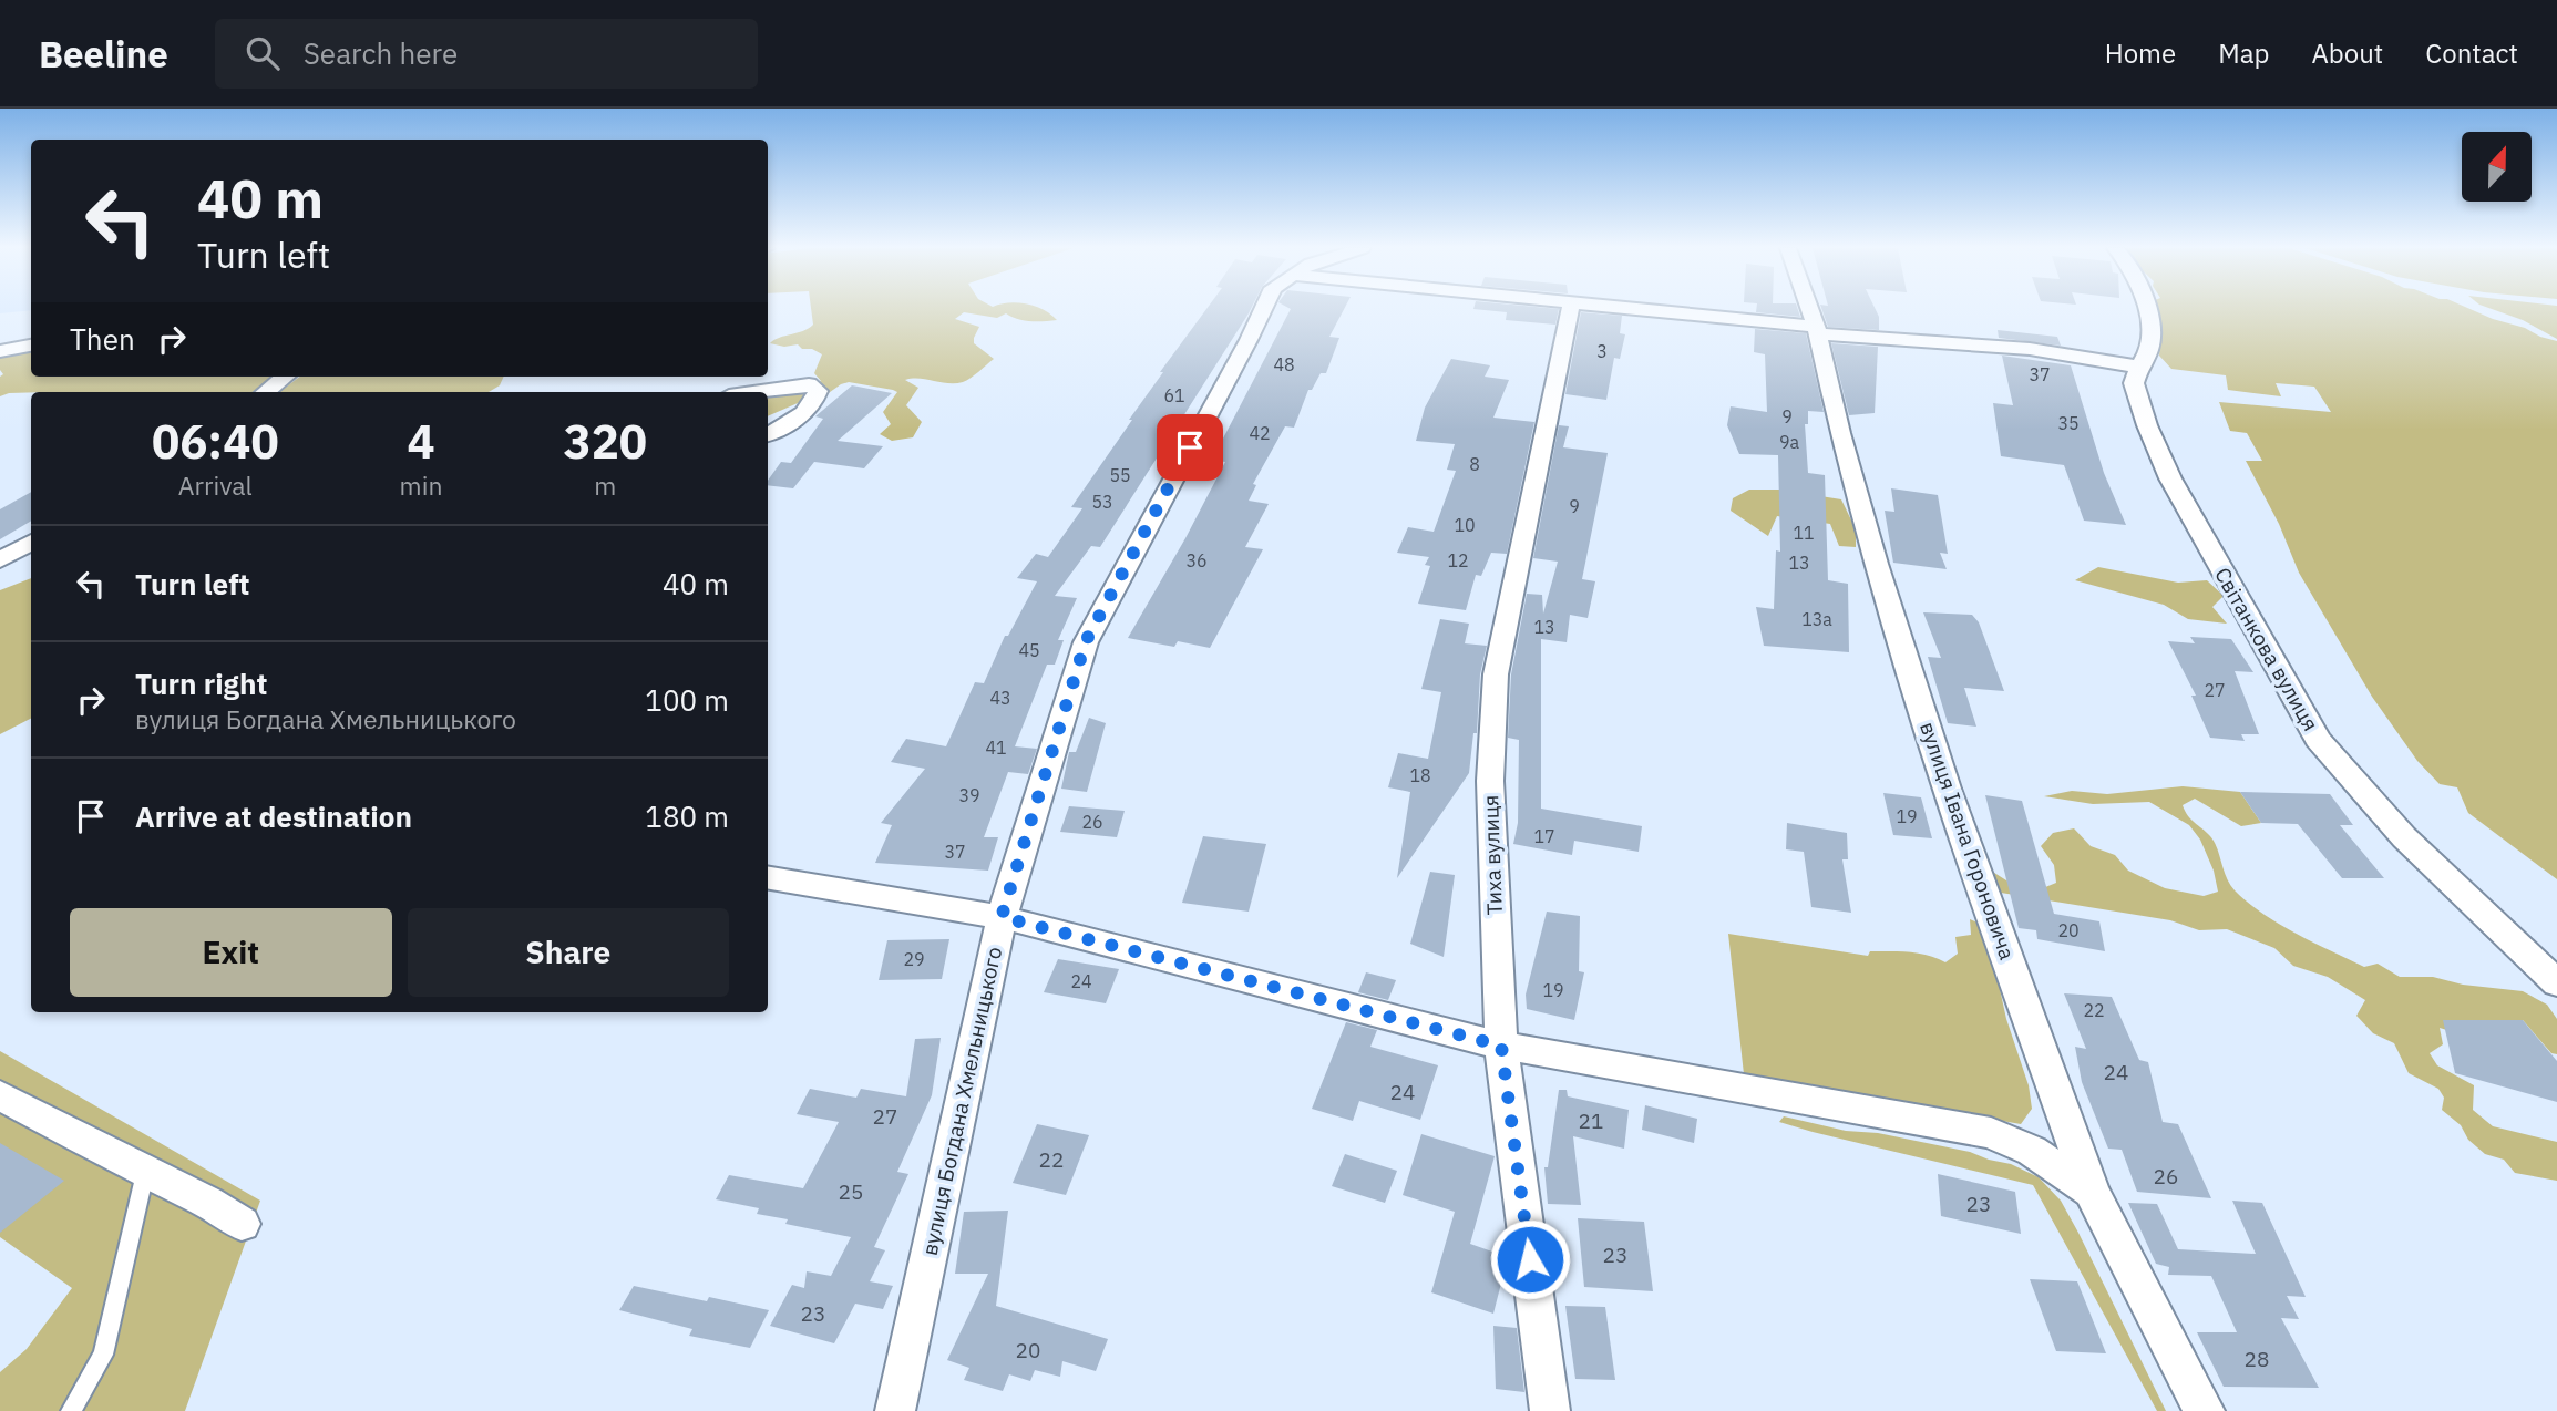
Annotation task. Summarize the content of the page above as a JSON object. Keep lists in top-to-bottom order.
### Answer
{
  "streets": {
    "street": [
      "Світанкова вулиця",
      "вулиця Івана Гороновича",
      "Тиха вулиця",
      "вулиця Богдана Хмельницького"
    ]
  },
  "house_numbers": [
    "3",
    "48",
    "37",
    "61",
    "9",
    "35",
    "42",
    "9а",
    "8",
    "55",
    "53",
    "9",
    "10",
    "11",
    "36",
    "12",
    "13",
    "13а",
    "13",
    "45",
    "27",
    "43",
    "41",
    "18",
    "39",
    "19",
    "26",
    "17",
    "37",
    "20",
    "29",
    "24",
    "19",
    "22",
    "24",
    "24",
    "27",
    "21",
    "22",
    "26",
    "25",
    "23",
    "23",
    "23",
    "20",
    "28"
  ],
  "north": "top",
  "page": {
    "header": "Beeline",
    "search": "Search here",
    "nav": [
      "Home",
      "Map",
      "About",
      "Contact"
    ],
    "turn": ["40 m", "Turn left"],
    "then": "Then",
    "eta": [
      "06:40",
      "Arrival",
      "4",
      "min",
      "320",
      "m"
    ],
    "list": [
      {
        "name": "Turn left",
        "value": "40 m"
      },
      {
        "name": "Turn right",
        "note": "вулиця Богдана Хмельницького",
        "value": "100 m"
      },
      {
        "name": "Arrive at destination",
        "value": "180 m"
      }
    ],
    "buttons": ["Exit", "Share"]
  }
}
